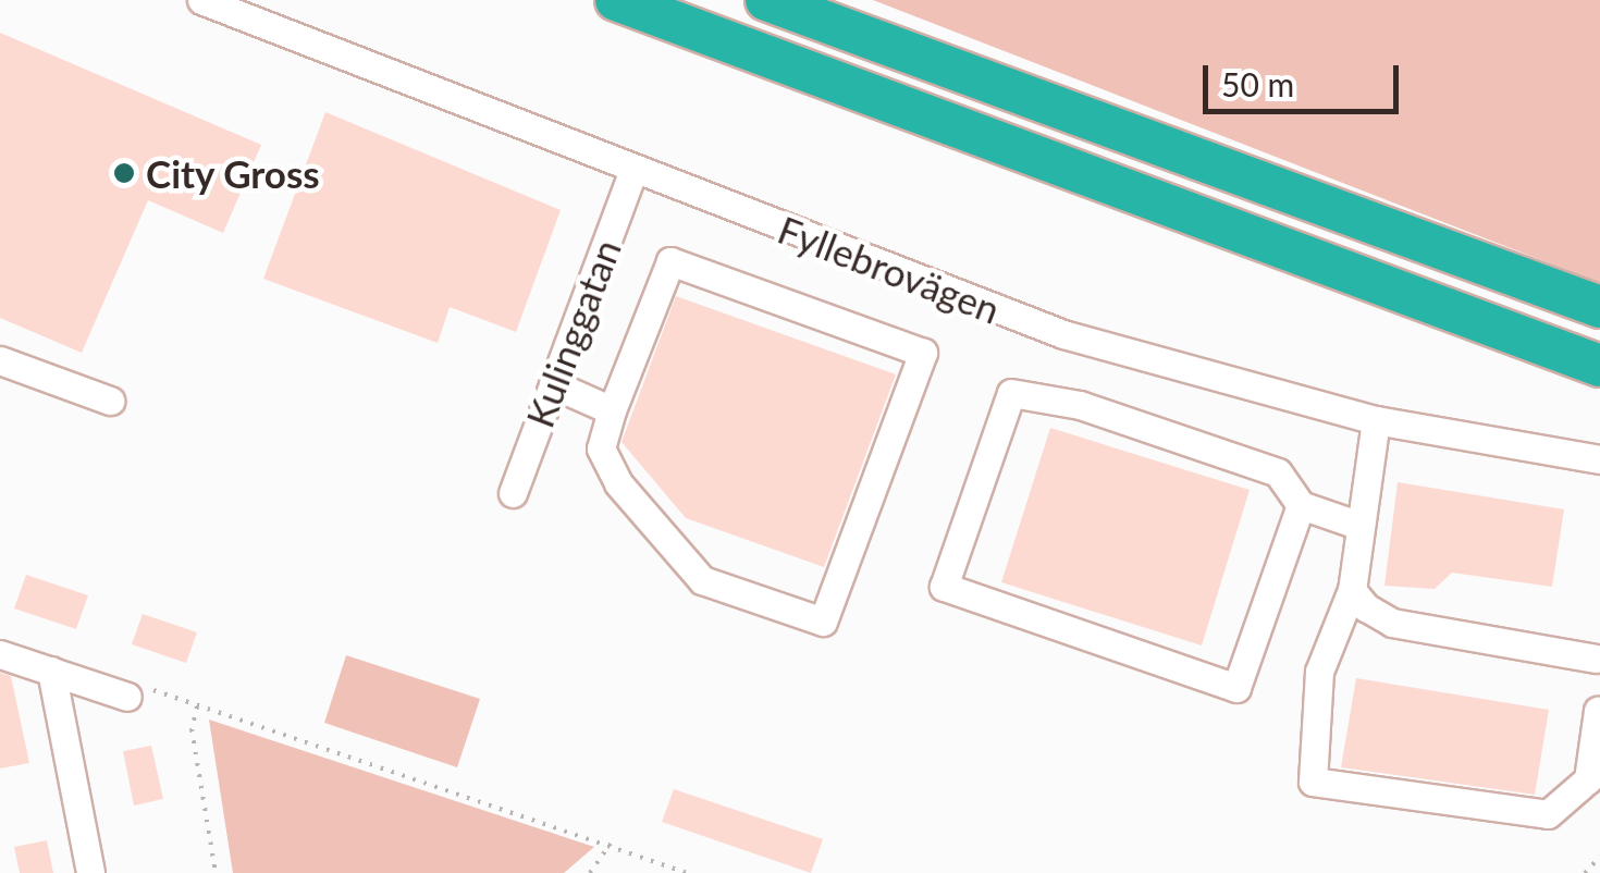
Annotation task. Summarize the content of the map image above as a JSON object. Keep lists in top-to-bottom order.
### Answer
{
  "streets": {
    "street": ["Fyllebrovägen", "Kulinggatan"]
  },
  "crossings": [
    ["Fyllebrovägen", "Kulinggatan"]
  ],
  "places": ["City Gross"],
  "scale_bar": "50 m"
}
